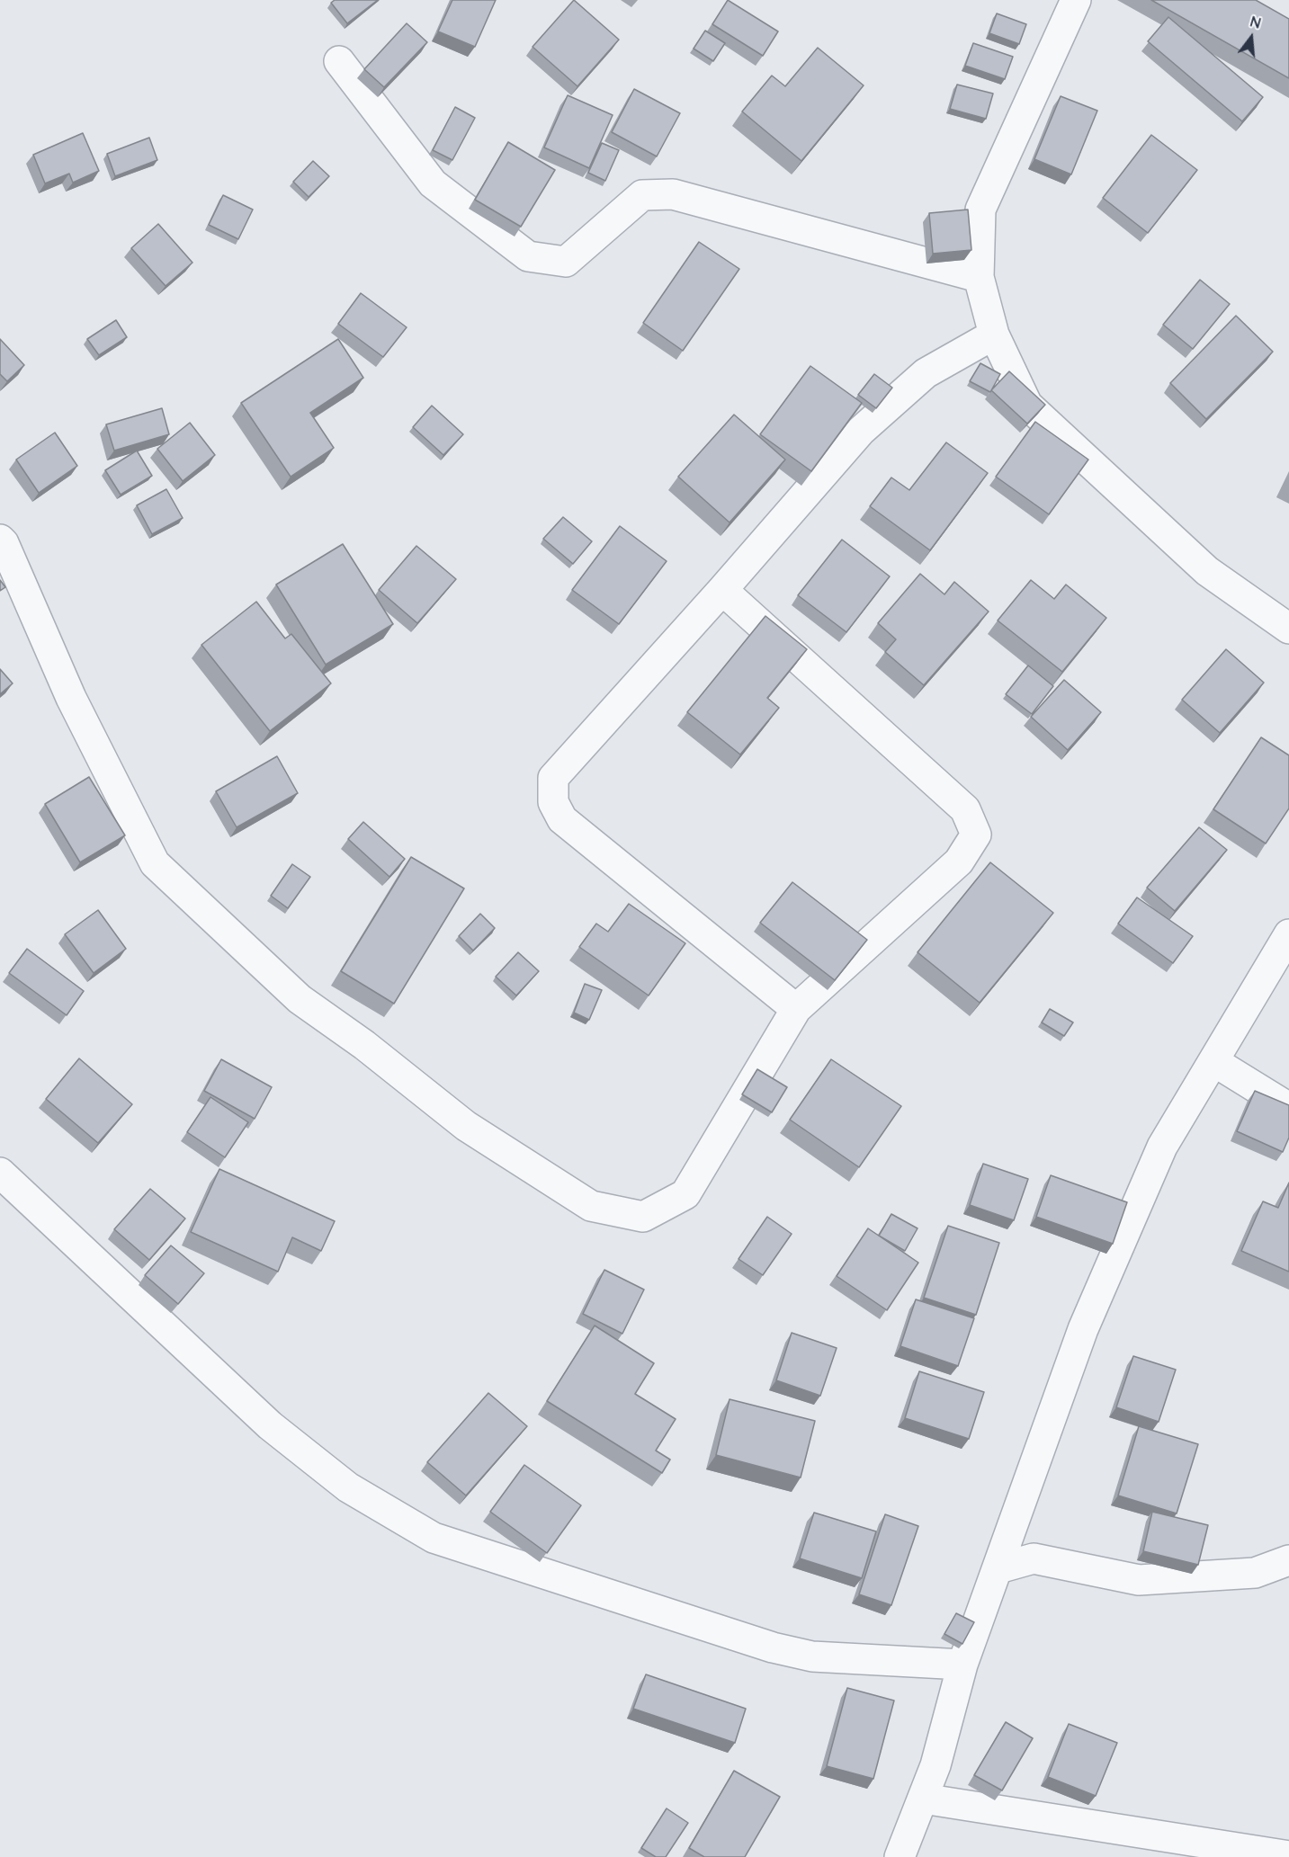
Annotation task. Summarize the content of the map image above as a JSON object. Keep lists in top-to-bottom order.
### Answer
{
  "north": "top"
}
